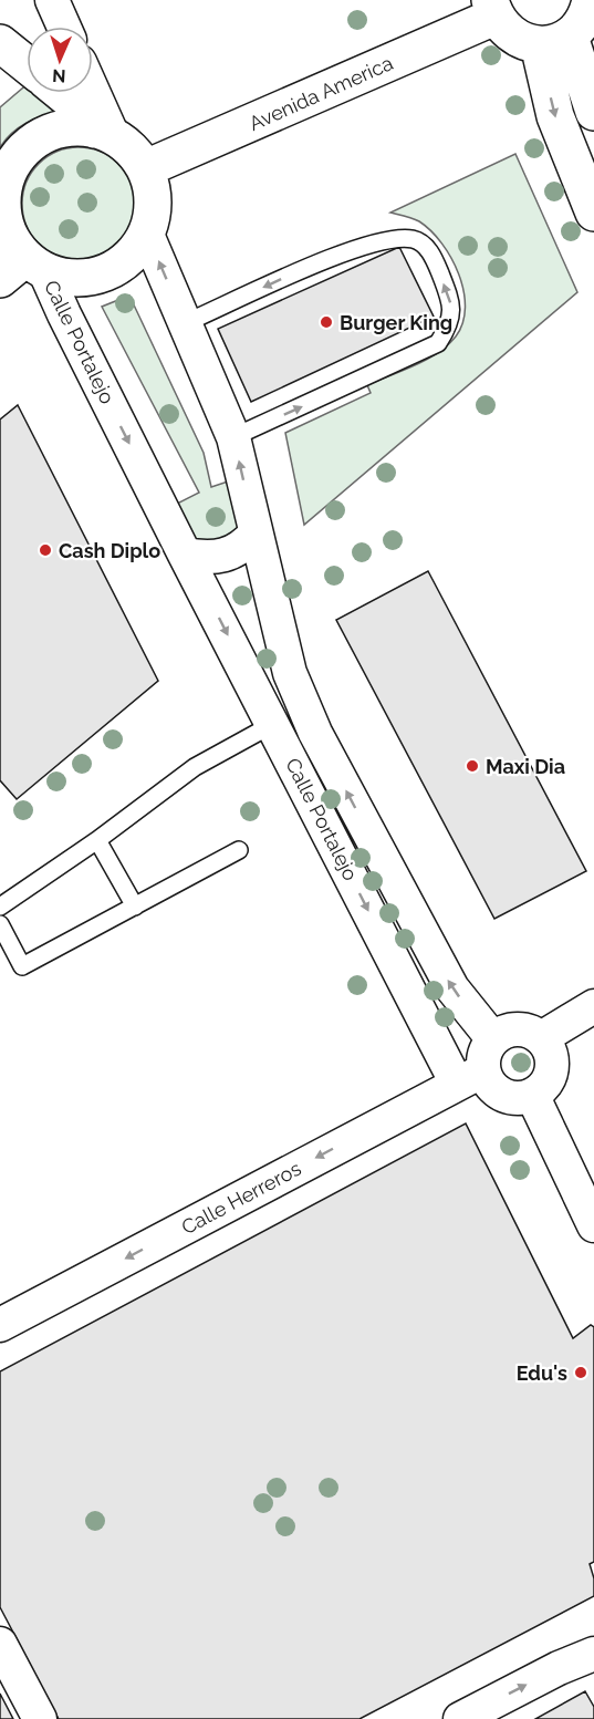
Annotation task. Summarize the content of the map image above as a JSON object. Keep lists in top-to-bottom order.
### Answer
{
  "streets": {
    "street": ["Avenida America", "Calle Portalejo", "Calle Herreros"]
  },
  "crossings": [
    ["Avenida America", "Calle Portalejo"],
    ["Calle Portalejo", "Calle Herreros"]
  ],
  "one_way": ["Calle Herreros"],
  "places": [
    "Burger King",
    "Cash Diplo",
    "Maxi Dia",
    "Edu's"
  ],
  "north": "bottom"
}
